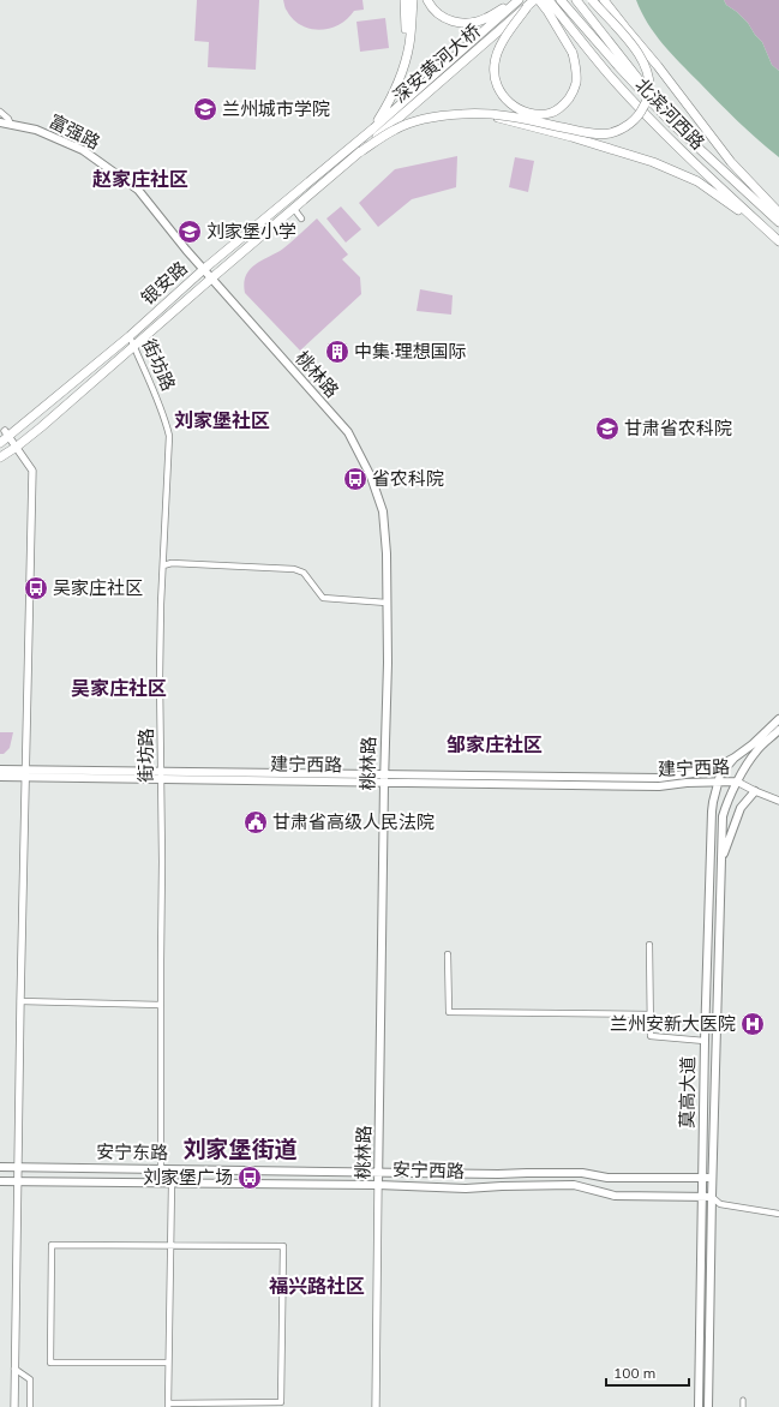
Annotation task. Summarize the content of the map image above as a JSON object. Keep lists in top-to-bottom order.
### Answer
{
  "streets": {
    "main road": [
      "深安黄河大桥",
      "北滨河西路",
      "富强路",
      "银安路",
      "桃林路",
      "建宁西路",
      "莫高大道",
      "安宁东路",
      "安宁西路"
    ],
    "street": ["街坊路"]
  },
  "crossings": [
    ["深安黄河大桥", "银安路"],
    ["富强路", "银安路"],
    ["富强路", "桃林路"],
    ["银安路", "街坊路"],
    ["银安路", "桃林路"],
    ["街坊路", "建宁西路"],
    ["街坊路", "安宁东路"],
    ["街坊路", "安宁西路"],
    ["桃林路", "建宁西路"],
    ["桃林路", "安宁东路"],
    ["桃林路", "安宁西路"],
    ["建宁西路", "莫高大道"],
    ["莫高大道", "安宁西路"],
    ["安宁东路", "安宁西路"]
  ],
  "districts": [
    "赵家庄社区",
    "刘家堡社区",
    "吴家庄社区",
    "邹家庄社区",
    "刘家堡街道",
    "福兴路社区"
  ],
  "places": {
    "school or university": ["兰州城市学院", "刘家堡小学", "甘肃省农科院"],
    "building": ["中集·理想国际"],
    "bus stop": ["省农科院", "吴家庄社区", "刘家堡广场"],
    "public building": ["甘肃省高级人民法院"],
    "hospital": ["兰州安新大医院"]
  },
  "scale_bar": "100 m"
}
